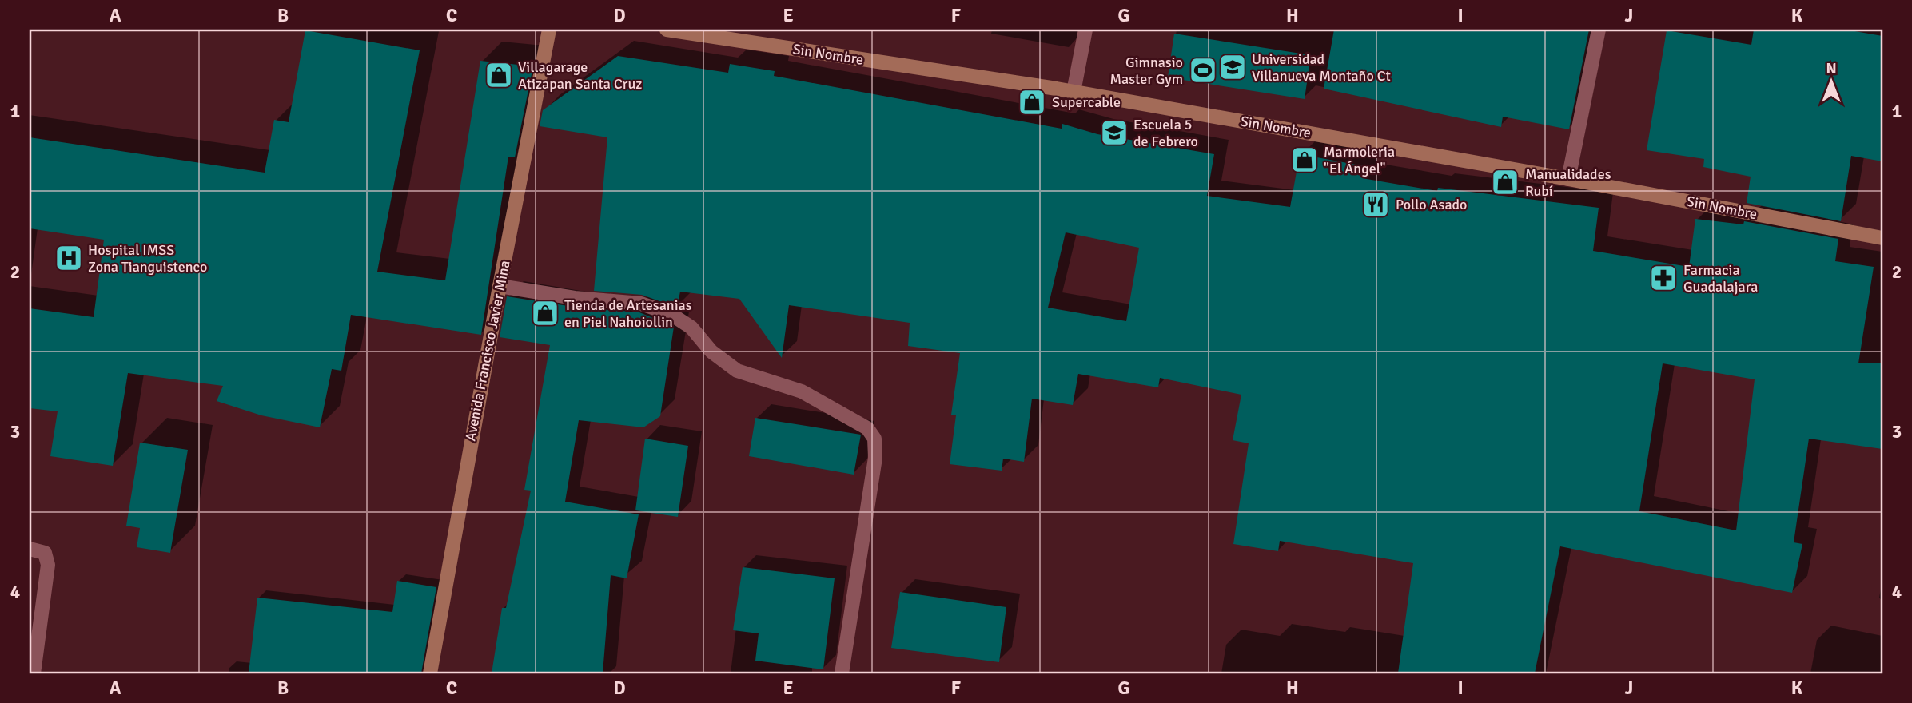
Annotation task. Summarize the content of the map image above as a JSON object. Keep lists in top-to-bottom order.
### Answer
{
  "streets": {
    "main road": ["Sin Nombre", "Avenida Francisco Javier Mina"]
  },
  "places": {
    "school or university": ["Universidad Villanueva Montaño Ct", "Escuela 5 de Febrero"],
    "sports": ["Gimnasio Master Gym"],
    "shop": [
      "Villagarage Atizapan Santa Cruz",
      "Supercable",
      "Marmoleria \"El Ángel\"",
      "Manualidades Rubí",
      "Tienda de Artesanias en Piel Nahoiollin"
    ],
    "restaurant": ["Pollo Asado"],
    "hospital": ["Hospital IMSS Zona Tianguistenco"],
    "pharmacy": ["Farmacia Guadalajara"]
  },
  "north": "top",
  "grid": {
    "columns": [
      "A",
      "B",
      "C",
      "D",
      "E",
      "F",
      "G",
      "H",
      "I",
      "J",
      "K"
    ],
    "rows": [
      "1",
      "2",
      "3",
      "4"
    ]
  }
}
